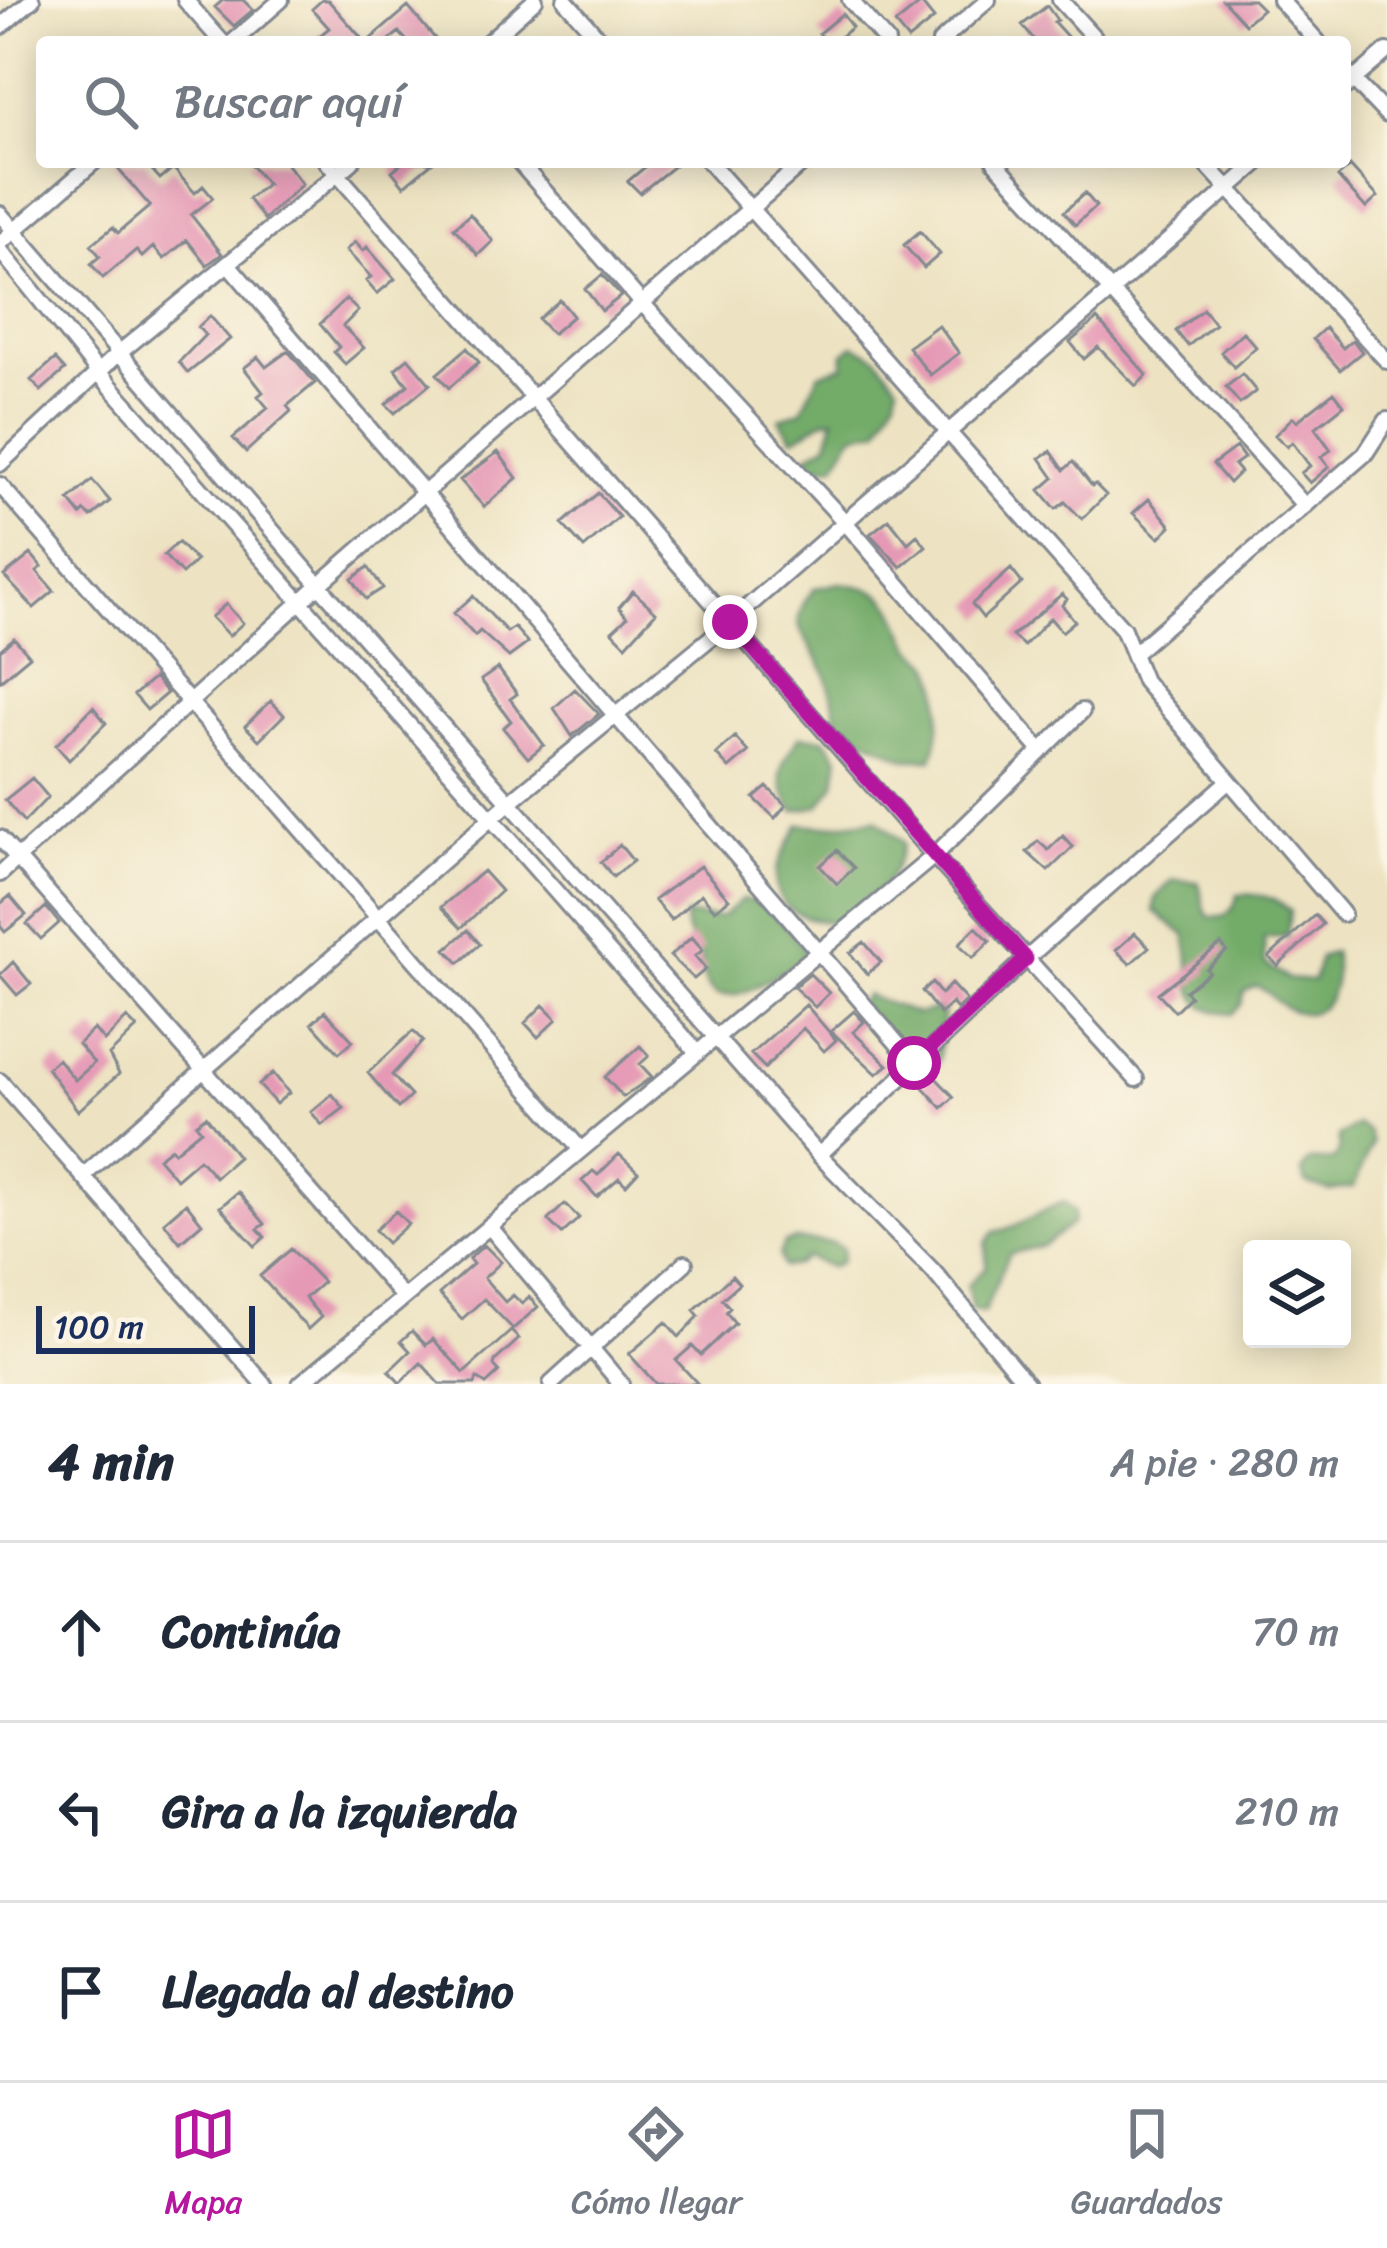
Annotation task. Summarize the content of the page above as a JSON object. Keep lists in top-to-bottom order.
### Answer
{
  "scale_bar": "100 m",
  "page": {
    "search": "Buscar aquí",
    "scale": "100 m",
    "heading": ["4 min", "A pie · 280 m"],
    "list": [
      ["Continúa", "70 m"],
      ["Gira a la izquierda", "210 m"],
      "Llegada al destino"
    ],
    "nav": ["Mapa", "Cómo llegar", "Guardados"]
  }
}
